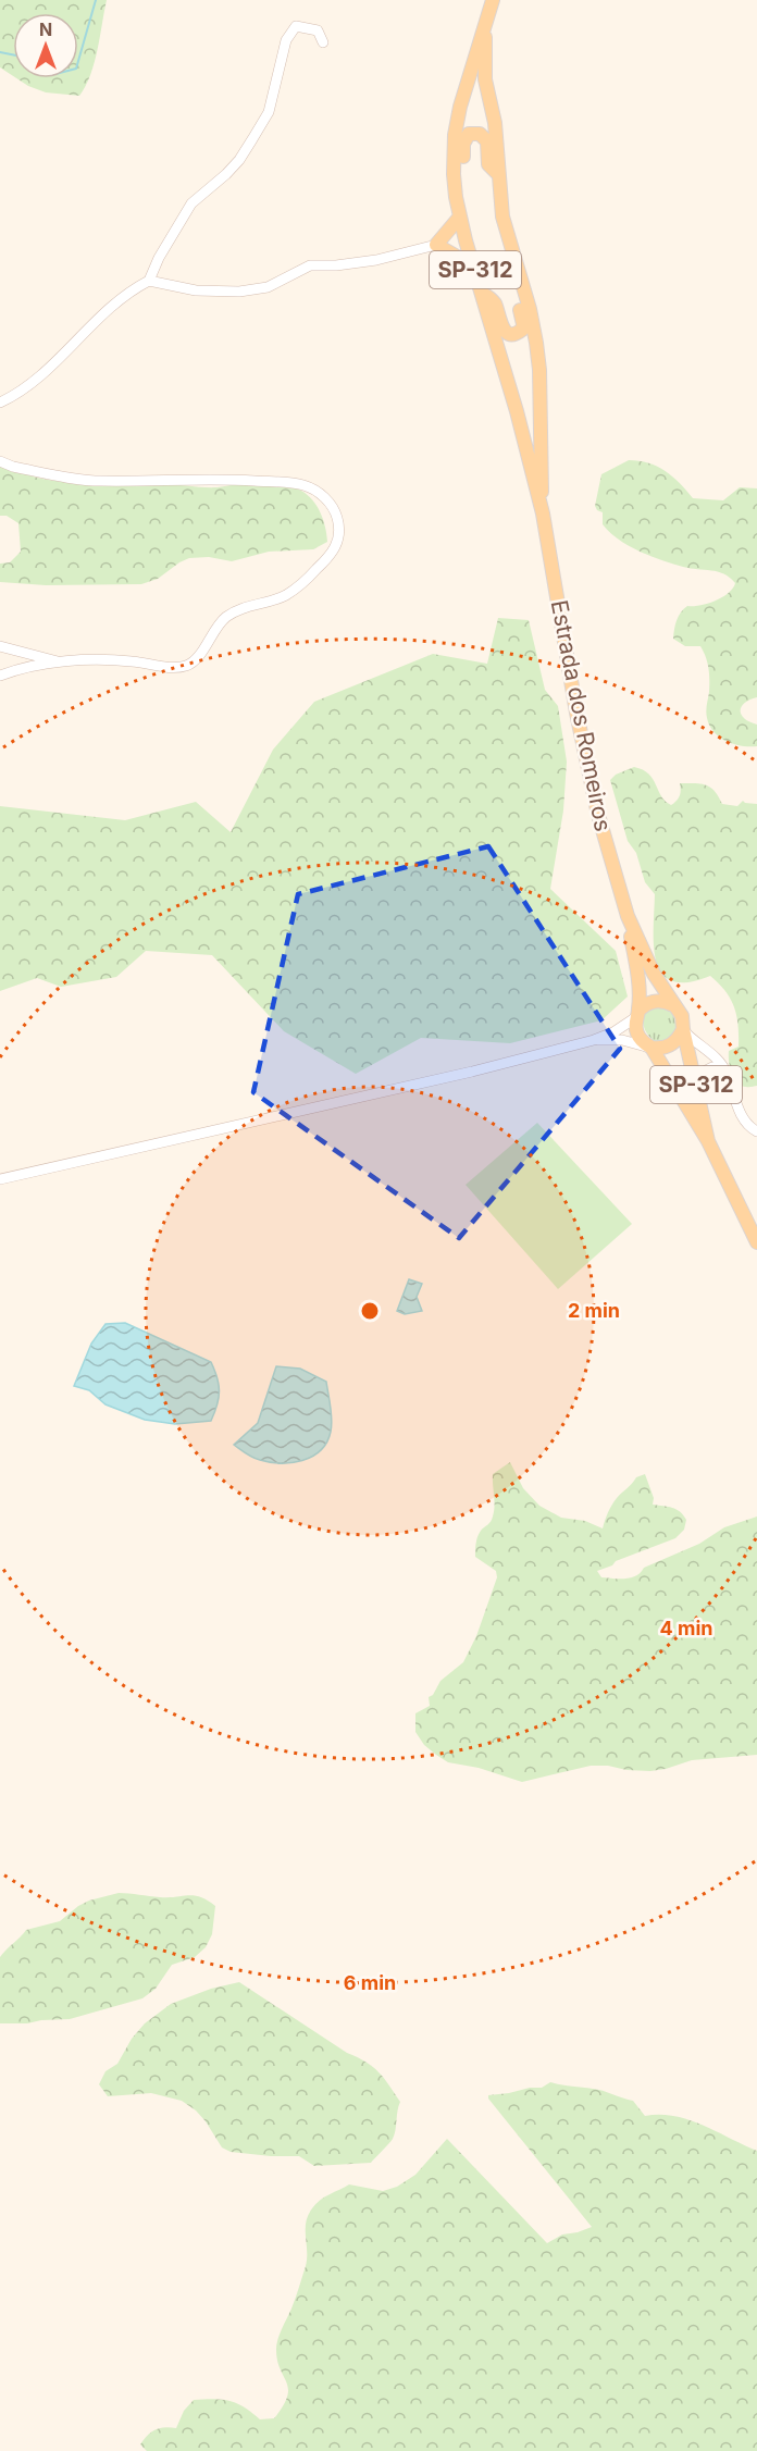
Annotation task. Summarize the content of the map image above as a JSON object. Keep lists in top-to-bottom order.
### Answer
{
  "streets": {
    "main road": ["SP-312", "Estrada dos Romeiros"]
  },
  "north": "top",
  "rings": ["2 min", "4 min", "6 min"]
}
